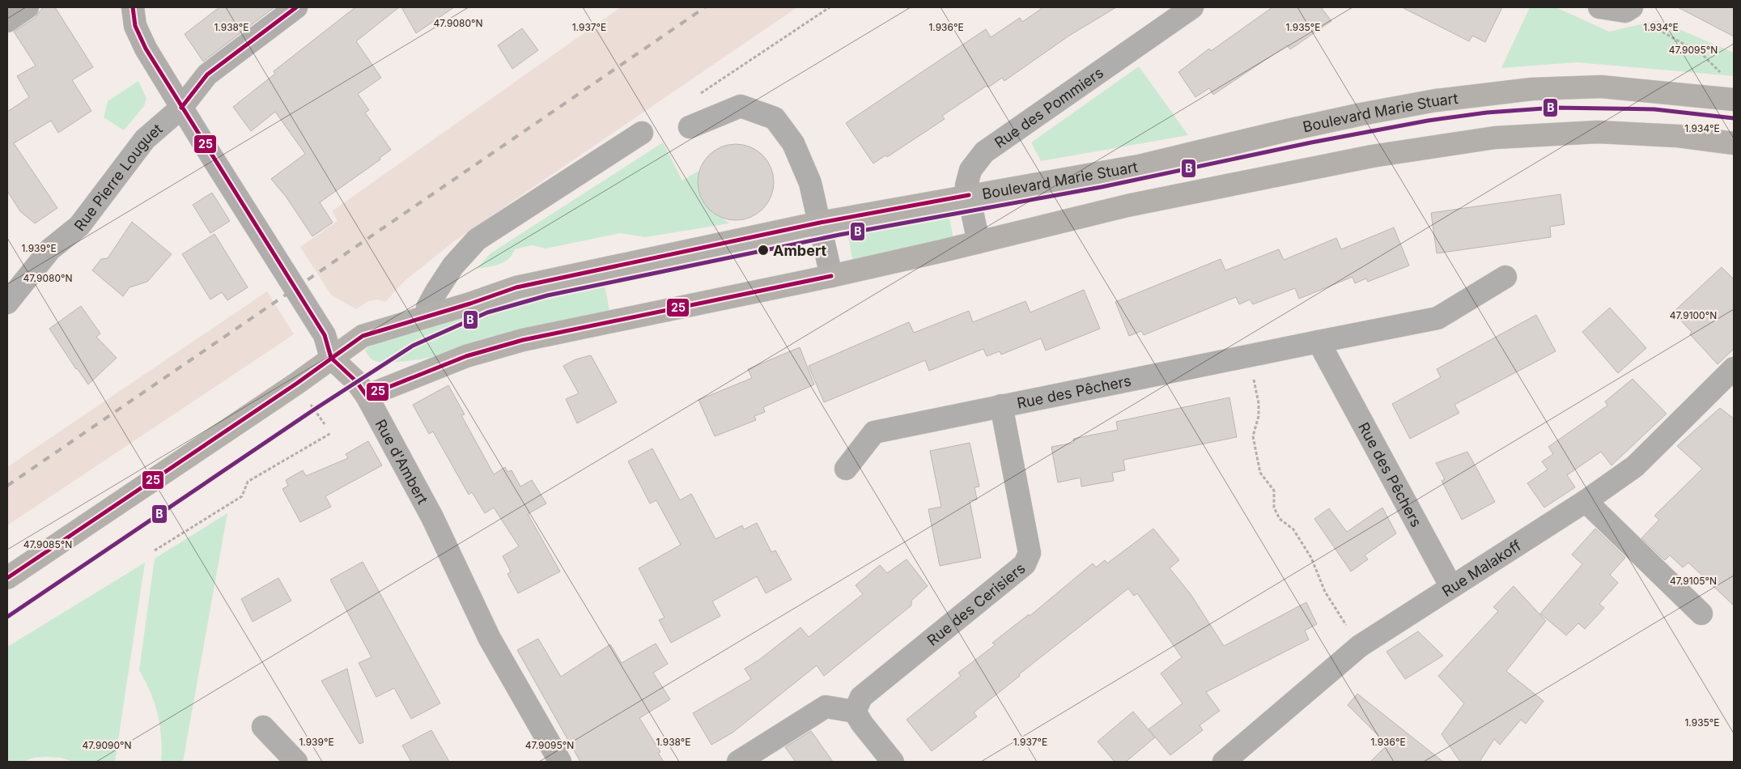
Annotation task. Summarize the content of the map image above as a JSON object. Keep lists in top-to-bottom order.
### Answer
{
  "streets": {
    "main road": ["Boulevard Marie Stuart", "Rue d'Ambert"],
    "street": [
      "Rue des Pommiers",
      "Rue Pierre Louguet",
      "Rue des Pêchers",
      "Rue Malakoff",
      "Rue des Cerisiers"
    ]
  },
  "crossings": [
    ["Rue des Pommiers", "Boulevard Marie Stuart"],
    ["Boulevard Marie Stuart", "Rue d'Ambert"],
    ["Rue des Pêchers", "Rue Malakoff"],
    ["Rue des Pêchers", "Rue des Cerisiers"]
  ],
  "places": ["Ambert"],
  "lines": ["transit line 25", "transit line B"],
  "coordinates": [
    "47.9080°N",
    "1.938°E",
    "1.937°E",
    "1.936°E",
    "1.935°E",
    "1.934°E",
    "47.9095°N",
    "1.939°E",
    "47.9100°N",
    "47.9085°N",
    "47.9105°N",
    "47.9090°N"
  ]
}
